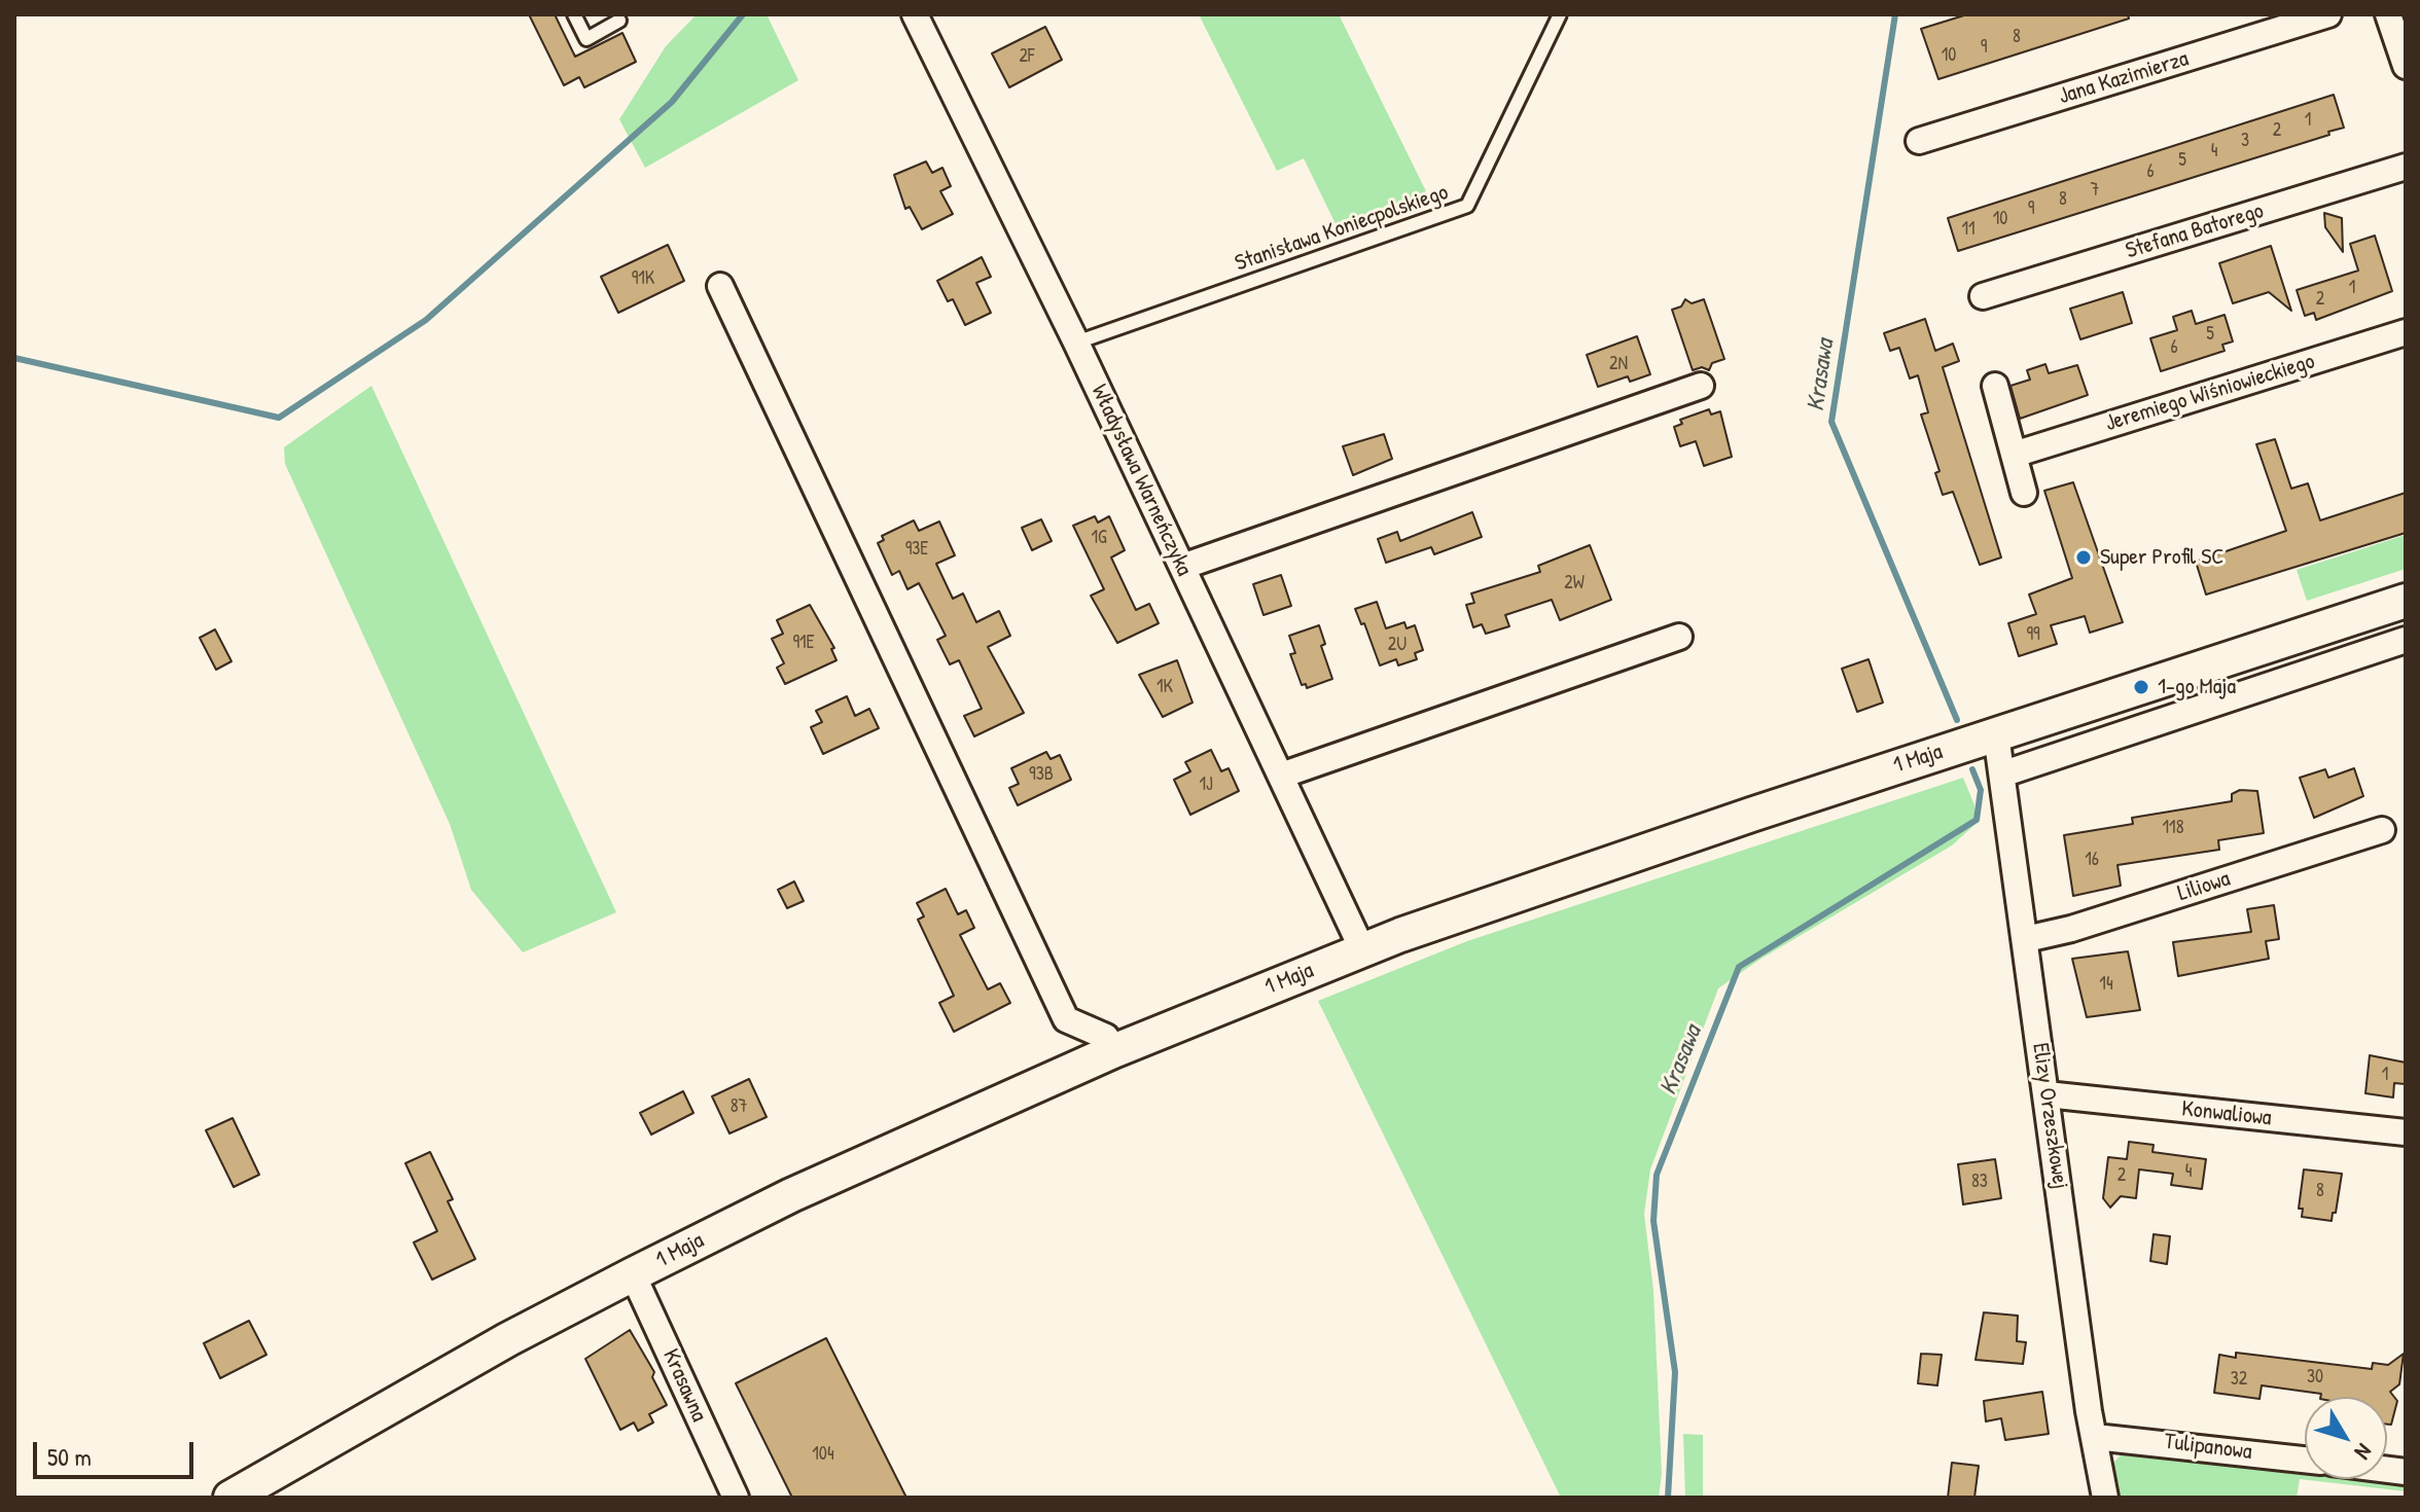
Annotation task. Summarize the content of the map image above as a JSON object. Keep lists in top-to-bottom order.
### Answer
{
  "streets": {
    "main road": ["1 Maja"],
    "street": [
      "Jana Kazimierza",
      "Stefana Batorego",
      "Jeremiego Wiśniowieckiego",
      "Władysława Warneńczyka",
      "Liliowa",
      "Konwaliowa",
      "Elizy Orzeszkowej",
      "Krasawna",
      "Tulipanowa"
    ],
    "lane": ["Stanisława Koniecpolskiego"]
  },
  "crossings": [
    ["Stanisława Koniecpolskiego", "Władysława Warneńczyka"],
    ["Władysława Warneńczyka", "1 Maja"],
    ["1 Maja", "Elizy Orzeszkowej"],
    ["1 Maja", "Krasawna"],
    ["Liliowa", "Elizy Orzeszkowej"],
    ["Konwaliowa", "Elizy Orzeszkowej"],
    ["Elizy Orzeszkowej", "Tulipanowa"]
  ],
  "water": ["Krasawa"],
  "places": ["Super Profil SC", "1-go Maja"],
  "house_numbers": [
    "8",
    "9",
    "10",
    "2F",
    "1",
    "2",
    "3",
    "4",
    "5",
    "6",
    "7",
    "8",
    "9",
    "10",
    "11",
    "91K",
    "1",
    "2",
    "5",
    "6",
    "2N",
    "1G",
    "93E",
    "2W",
    "99",
    "91E",
    "2U",
    "1K",
    "93B",
    "1J",
    "118",
    "16",
    "14",
    "1",
    "87",
    "4",
    "2",
    "83",
    "8",
    "30",
    "32",
    "104"
  ],
  "scale_bar": "50 m",
  "north": "bottom right"
}
